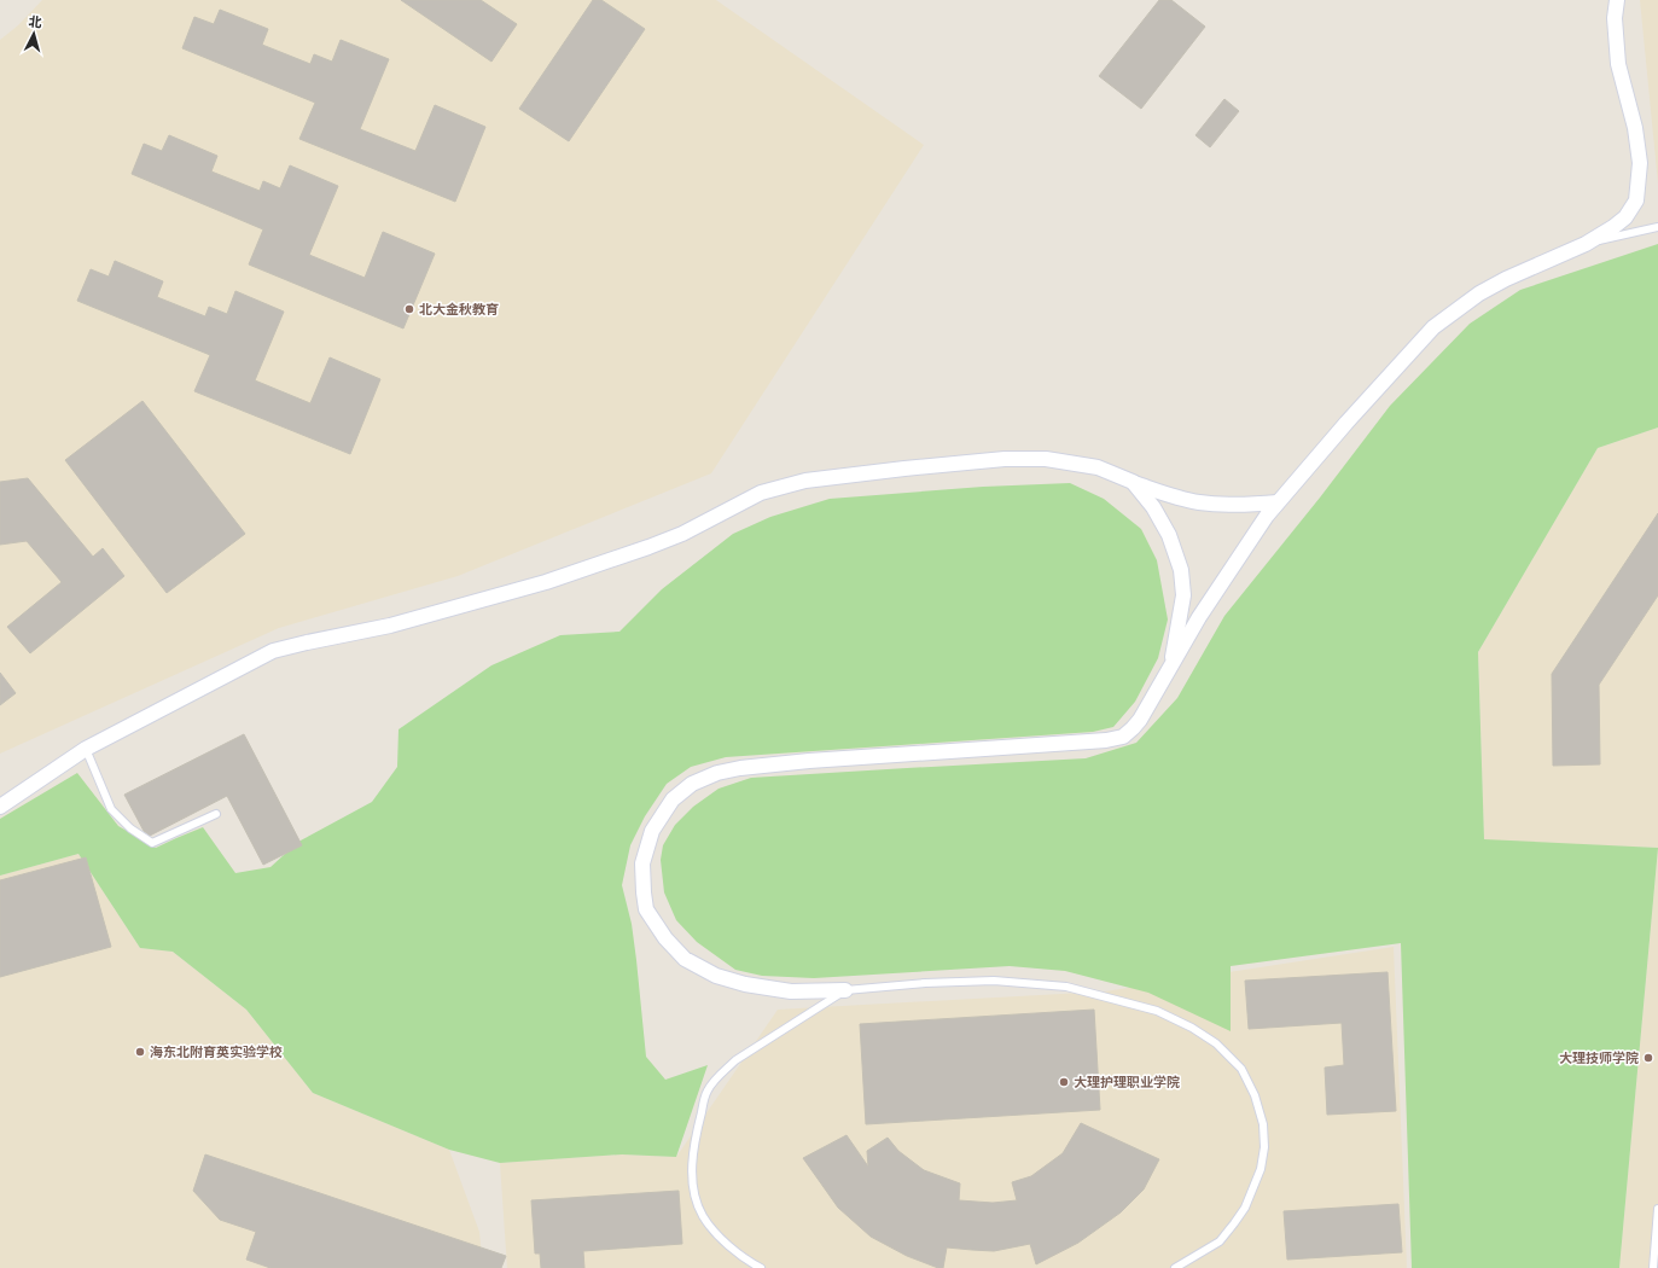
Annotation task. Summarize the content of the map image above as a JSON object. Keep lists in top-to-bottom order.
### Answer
{
  "places": [
    "北大金秋教育",
    "海东北附育英实验学校",
    "大理技师学院",
    "大理护理职业学院"
  ],
  "north": "top"
}
